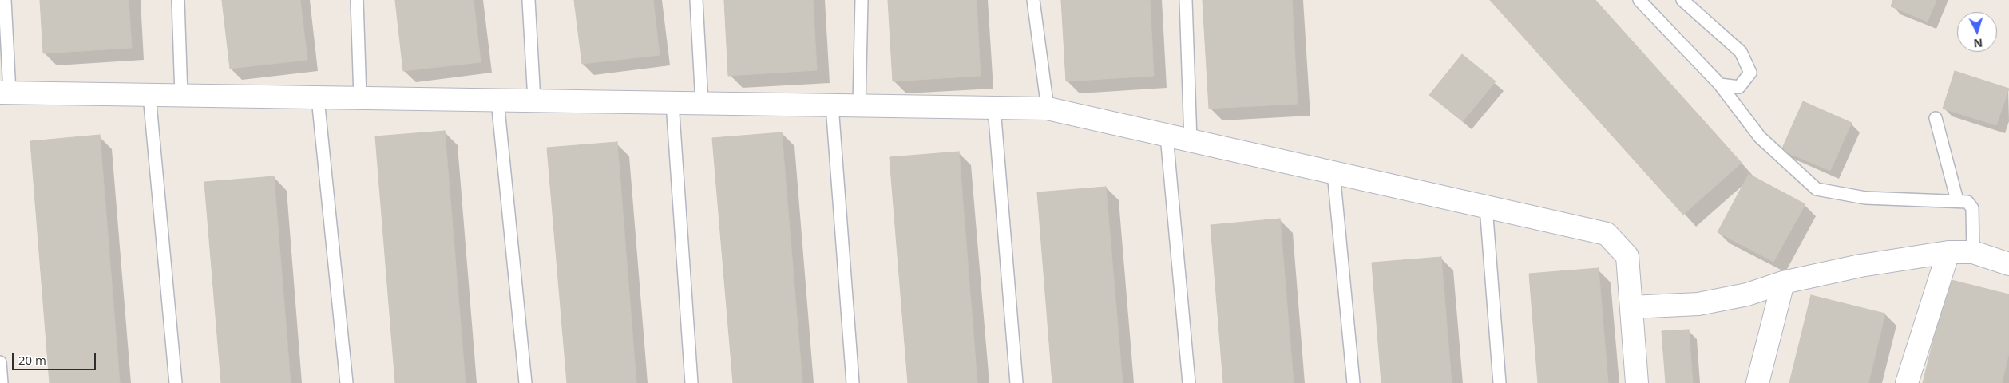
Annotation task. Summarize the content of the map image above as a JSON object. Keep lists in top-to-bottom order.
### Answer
{
  "scale_bar": "20 m",
  "north": "bottom"
}
